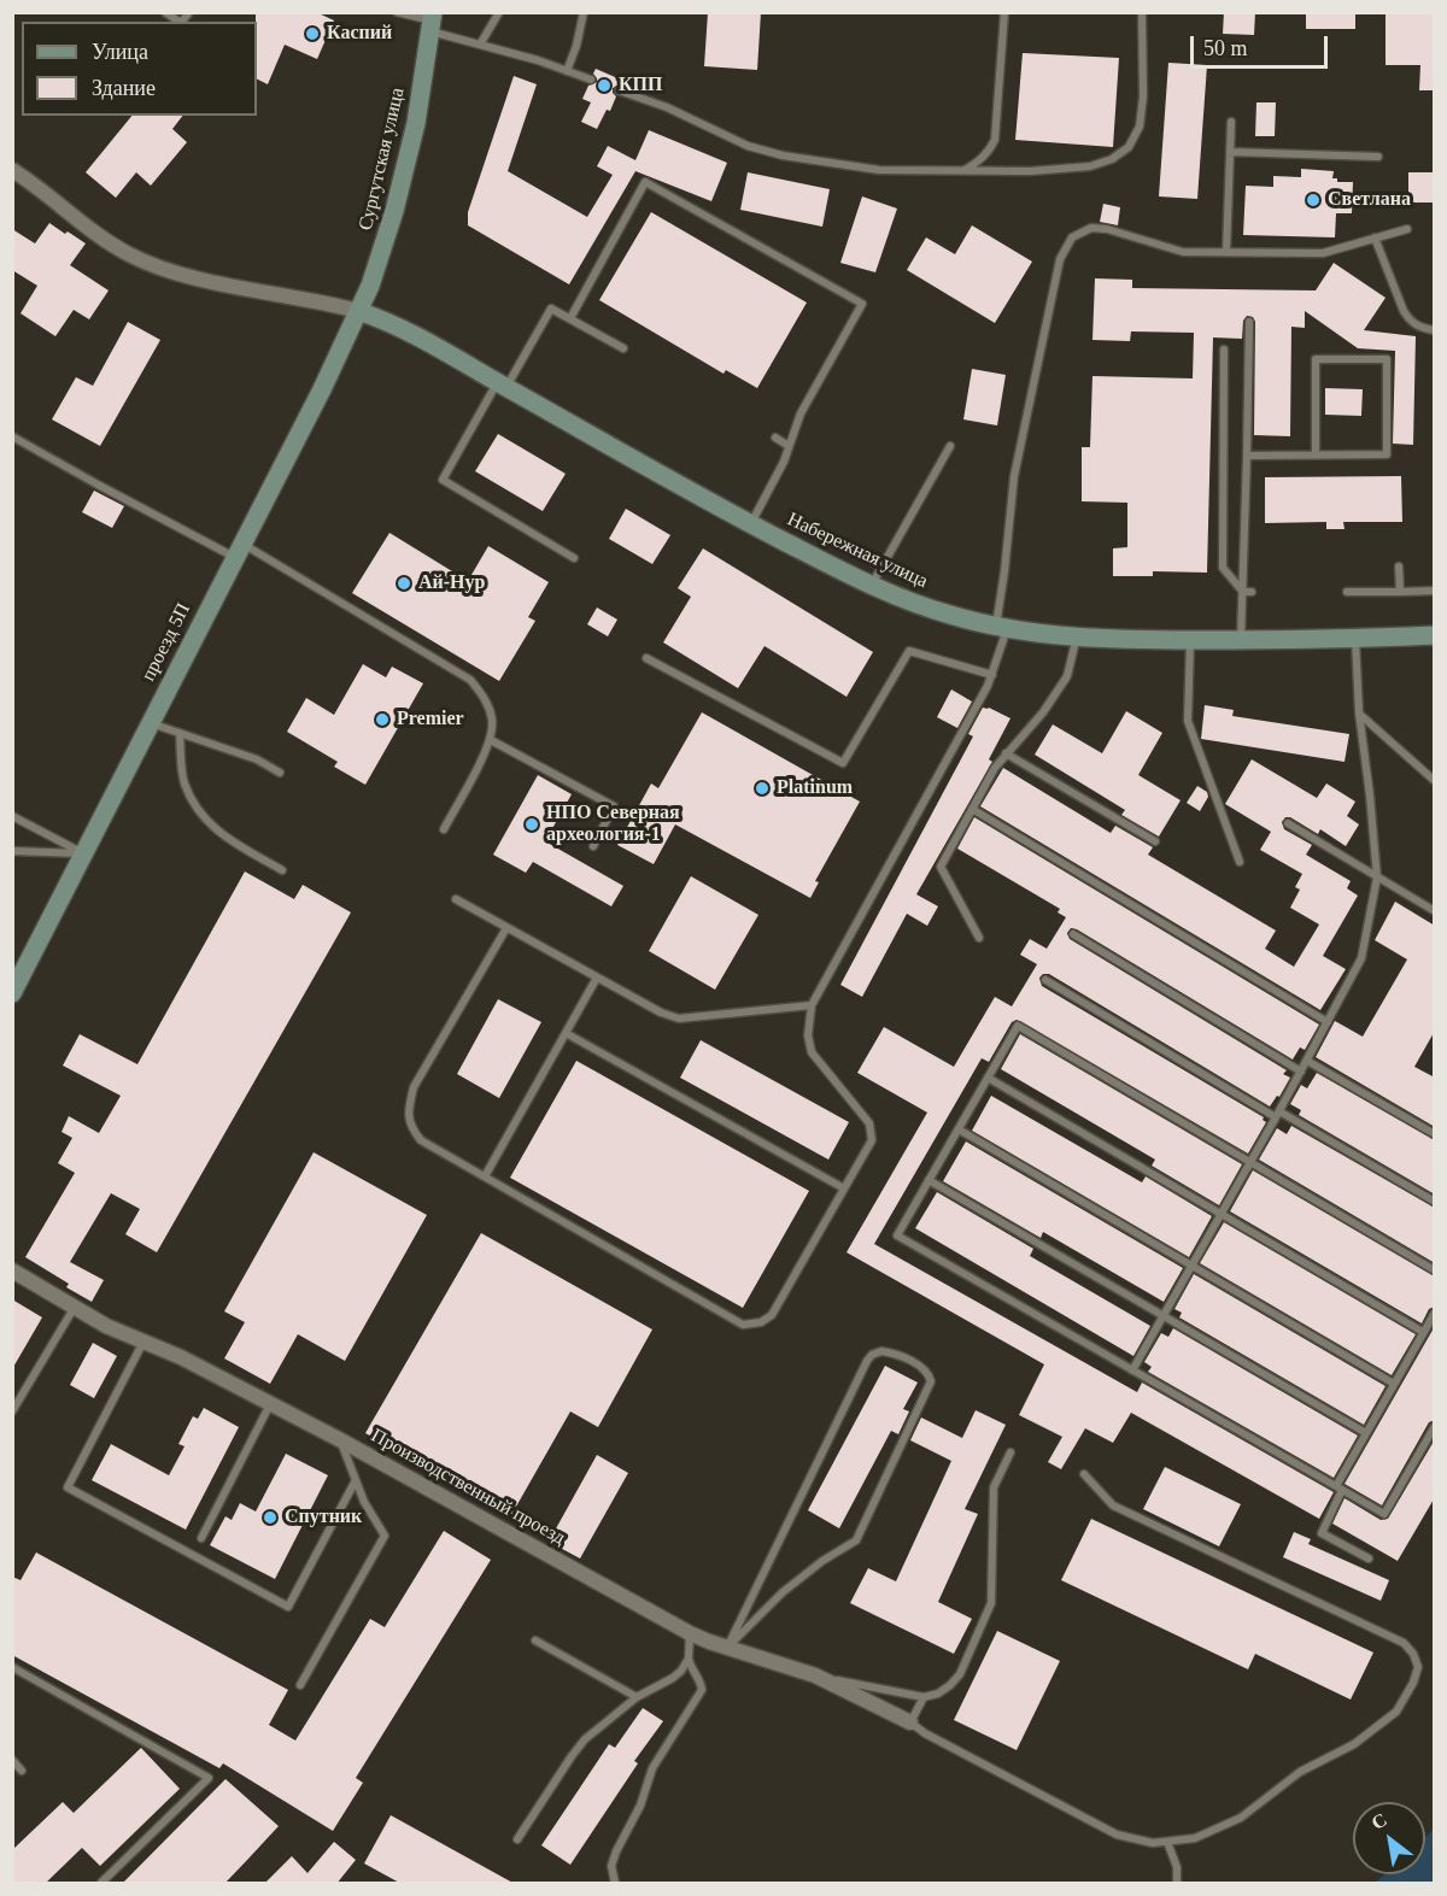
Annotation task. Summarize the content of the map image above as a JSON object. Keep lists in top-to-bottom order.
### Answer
{
  "streets": {
    "street": [
      "Сургутская улица",
      "Набережная улица",
      "проезд 5П",
      "Производственный проезд"
    ]
  },
  "crossings": [
    ["Сургутская улица", "Набережная улица"],
    ["Сургутская улица", "проезд 5П"],
    ["Набережная улица", "проезд 5П"]
  ],
  "places": [
    "Каспий",
    "КПП",
    "Светлана",
    "Ай-Нур",
    "Premier",
    "Platinum",
    "НПО Северная археология-1",
    "Спутник"
  ],
  "legend": ["Улица", "Здание"],
  "scale_bar": "50 m",
  "north": "top left"
}
